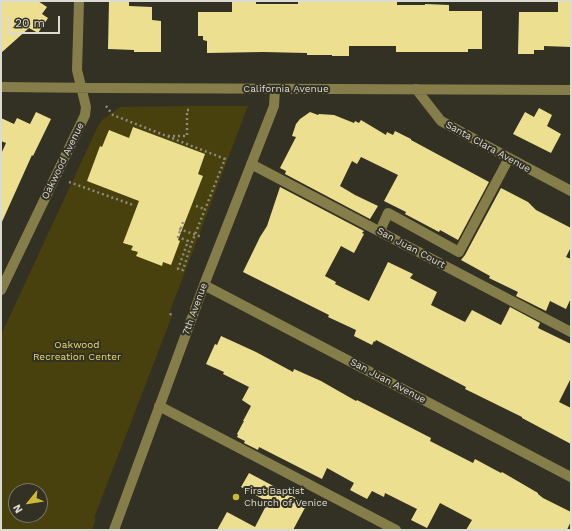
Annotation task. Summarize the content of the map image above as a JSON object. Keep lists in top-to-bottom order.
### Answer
{
  "streets": {
    "street": [
      "California Avenue",
      "Santa Clara Avenue",
      "Oakwood Avenue",
      "San Juan Court",
      "7th Avenue",
      "San Juan Avenue"
    ]
  },
  "crossings": [
    ["California Avenue", "Santa Clara Avenue"],
    ["California Avenue", "Oakwood Avenue"],
    ["California Avenue", "7th Avenue"],
    ["San Juan Court", "7th Avenue"],
    ["7th Avenue", "San Juan Avenue"]
  ],
  "parks": ["Oakwood Recreation Center"],
  "places": ["First Baptist Church of Venice"],
  "scale_bar": "20 m",
  "north": "bottom left"
}
